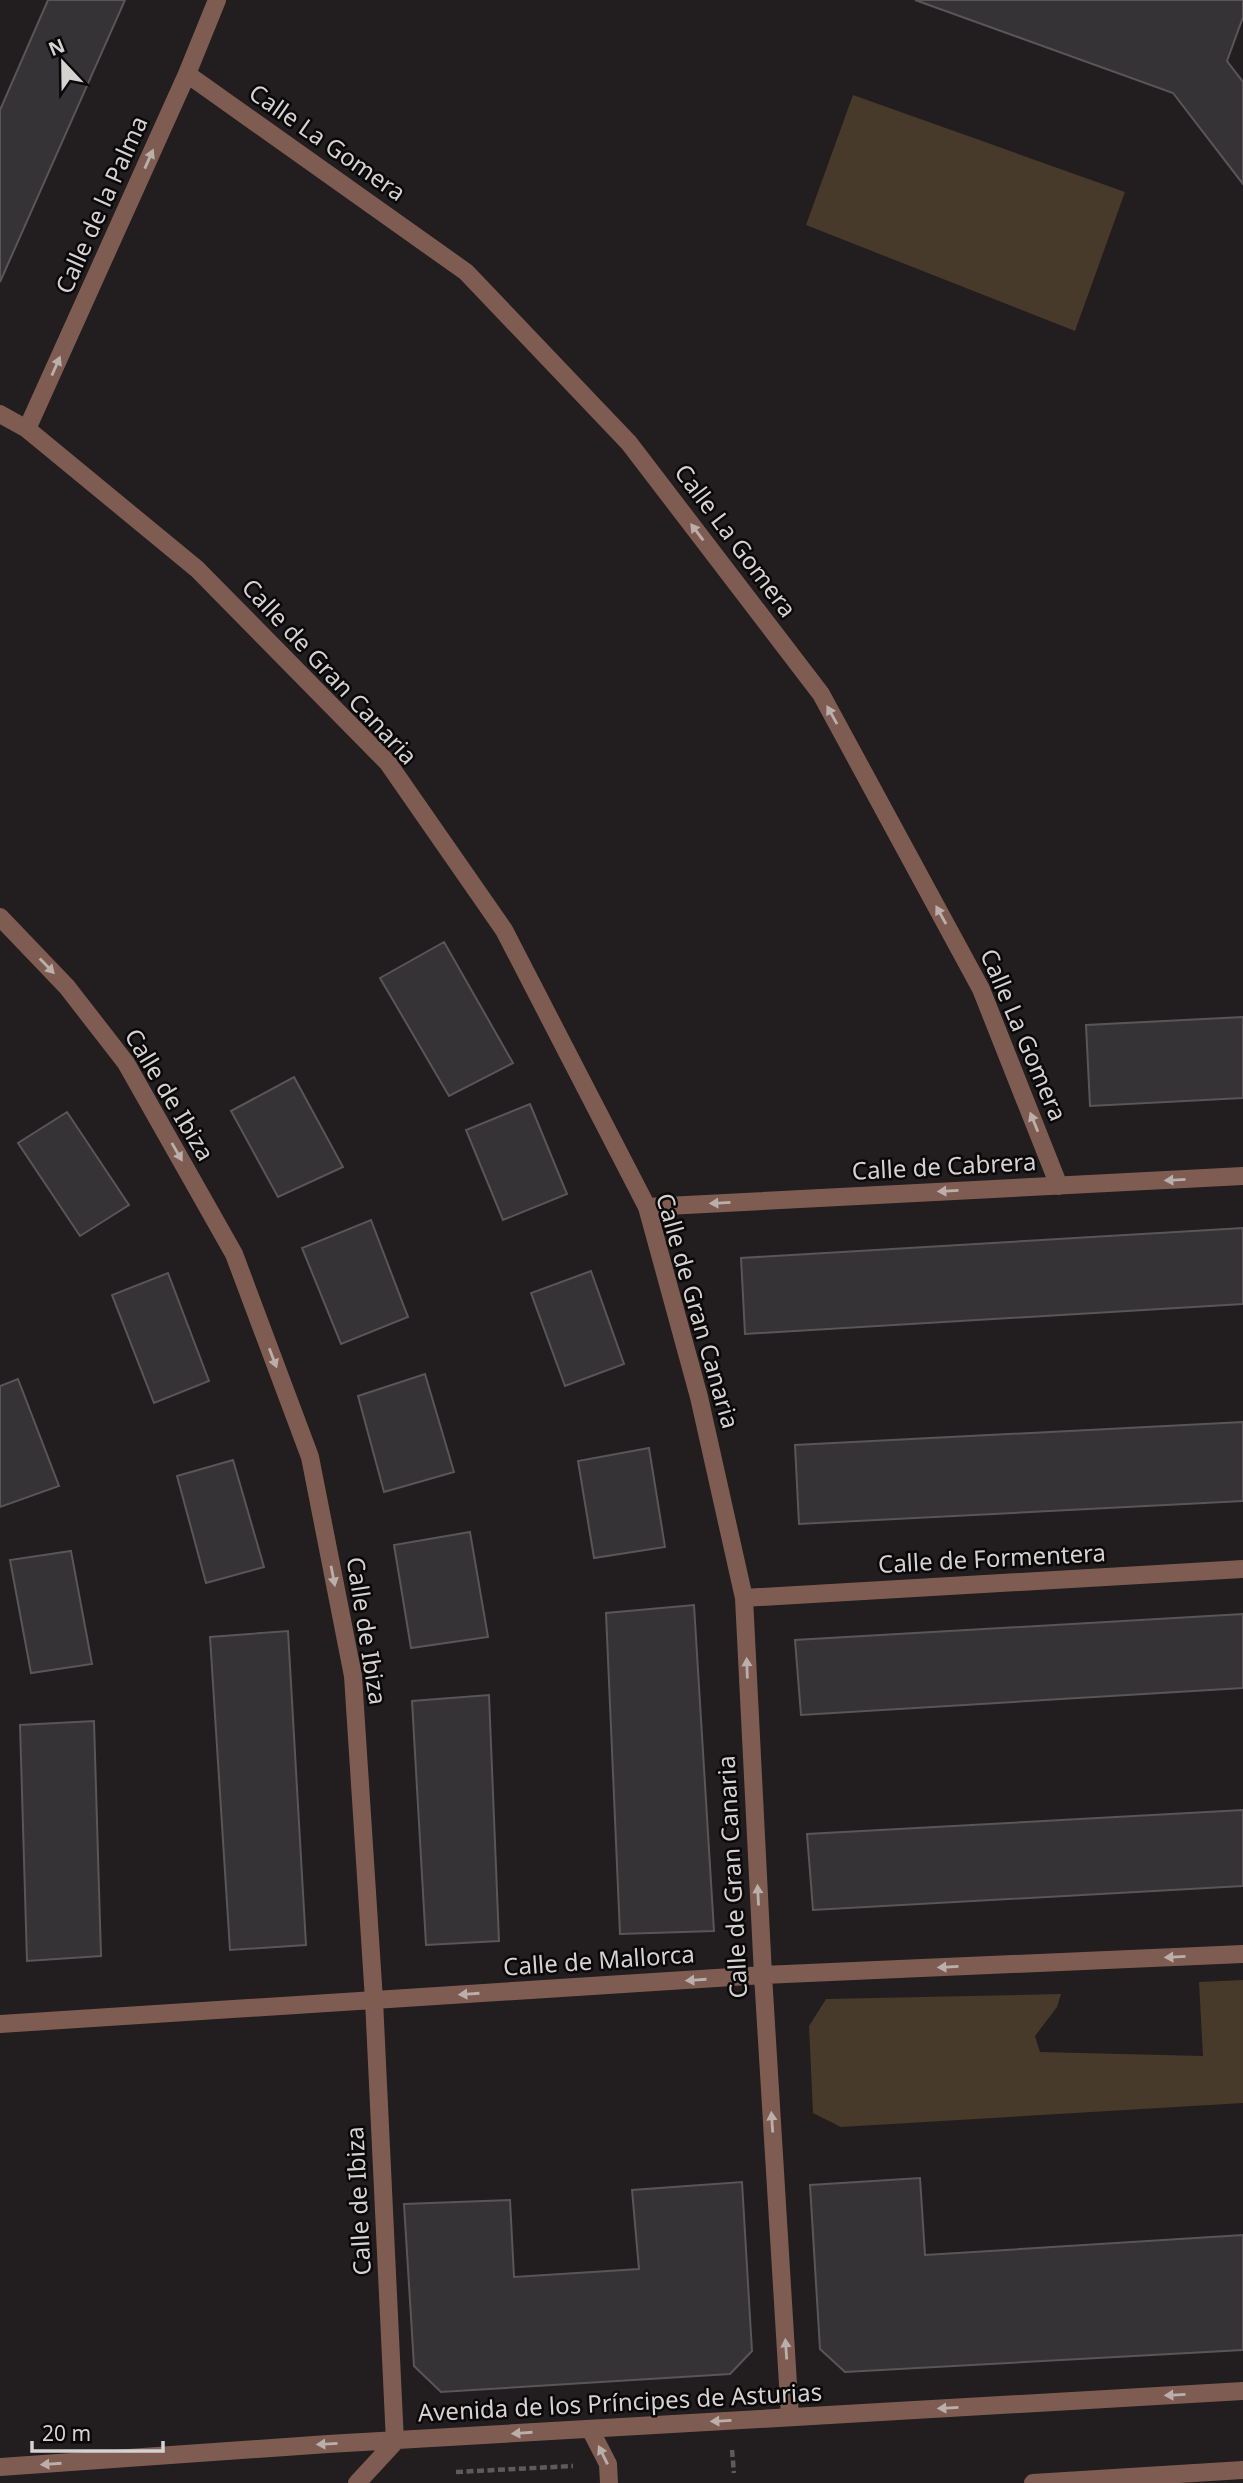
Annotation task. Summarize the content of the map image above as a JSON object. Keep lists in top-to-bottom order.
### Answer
{
  "streets": {
    "street": [
      "Calle La Gomera",
      "Calle de la Palma",
      "Calle de Gran Canaria",
      "Calle de Ibiza",
      "Calle de Cabrera",
      "Calle de Formentera",
      "Calle de Mallorca",
      "Avenida de los Príncipes de Asturias"
    ]
  },
  "crossings": [
    ["Calle La Gomera", "Calle de la Palma"],
    ["Calle La Gomera", "Calle de Cabrera"],
    ["Calle de la Palma", "Calle de Gran Canaria"],
    ["Calle de Gran Canaria", "Calle de Cabrera"],
    ["Calle de Gran Canaria", "Calle de Formentera"],
    ["Calle de Gran Canaria", "Calle de Mallorca"],
    ["Calle de Gran Canaria", "Avenida de los Príncipes de Asturias"],
    ["Calle de Ibiza", "Calle de Mallorca"],
    ["Calle de Ibiza", "Avenida de los Príncipes de Asturias"]
  ],
  "one_way": [
    "Calle La Gomera",
    "Calle de la Palma",
    "Calle de Gran Canaria",
    "Calle de Ibiza",
    "Calle de Cabrera",
    "Calle de Mallorca",
    "Avenida de los Príncipes de Asturias"
  ],
  "scale_bar": "20 m",
  "north": "top"
}
